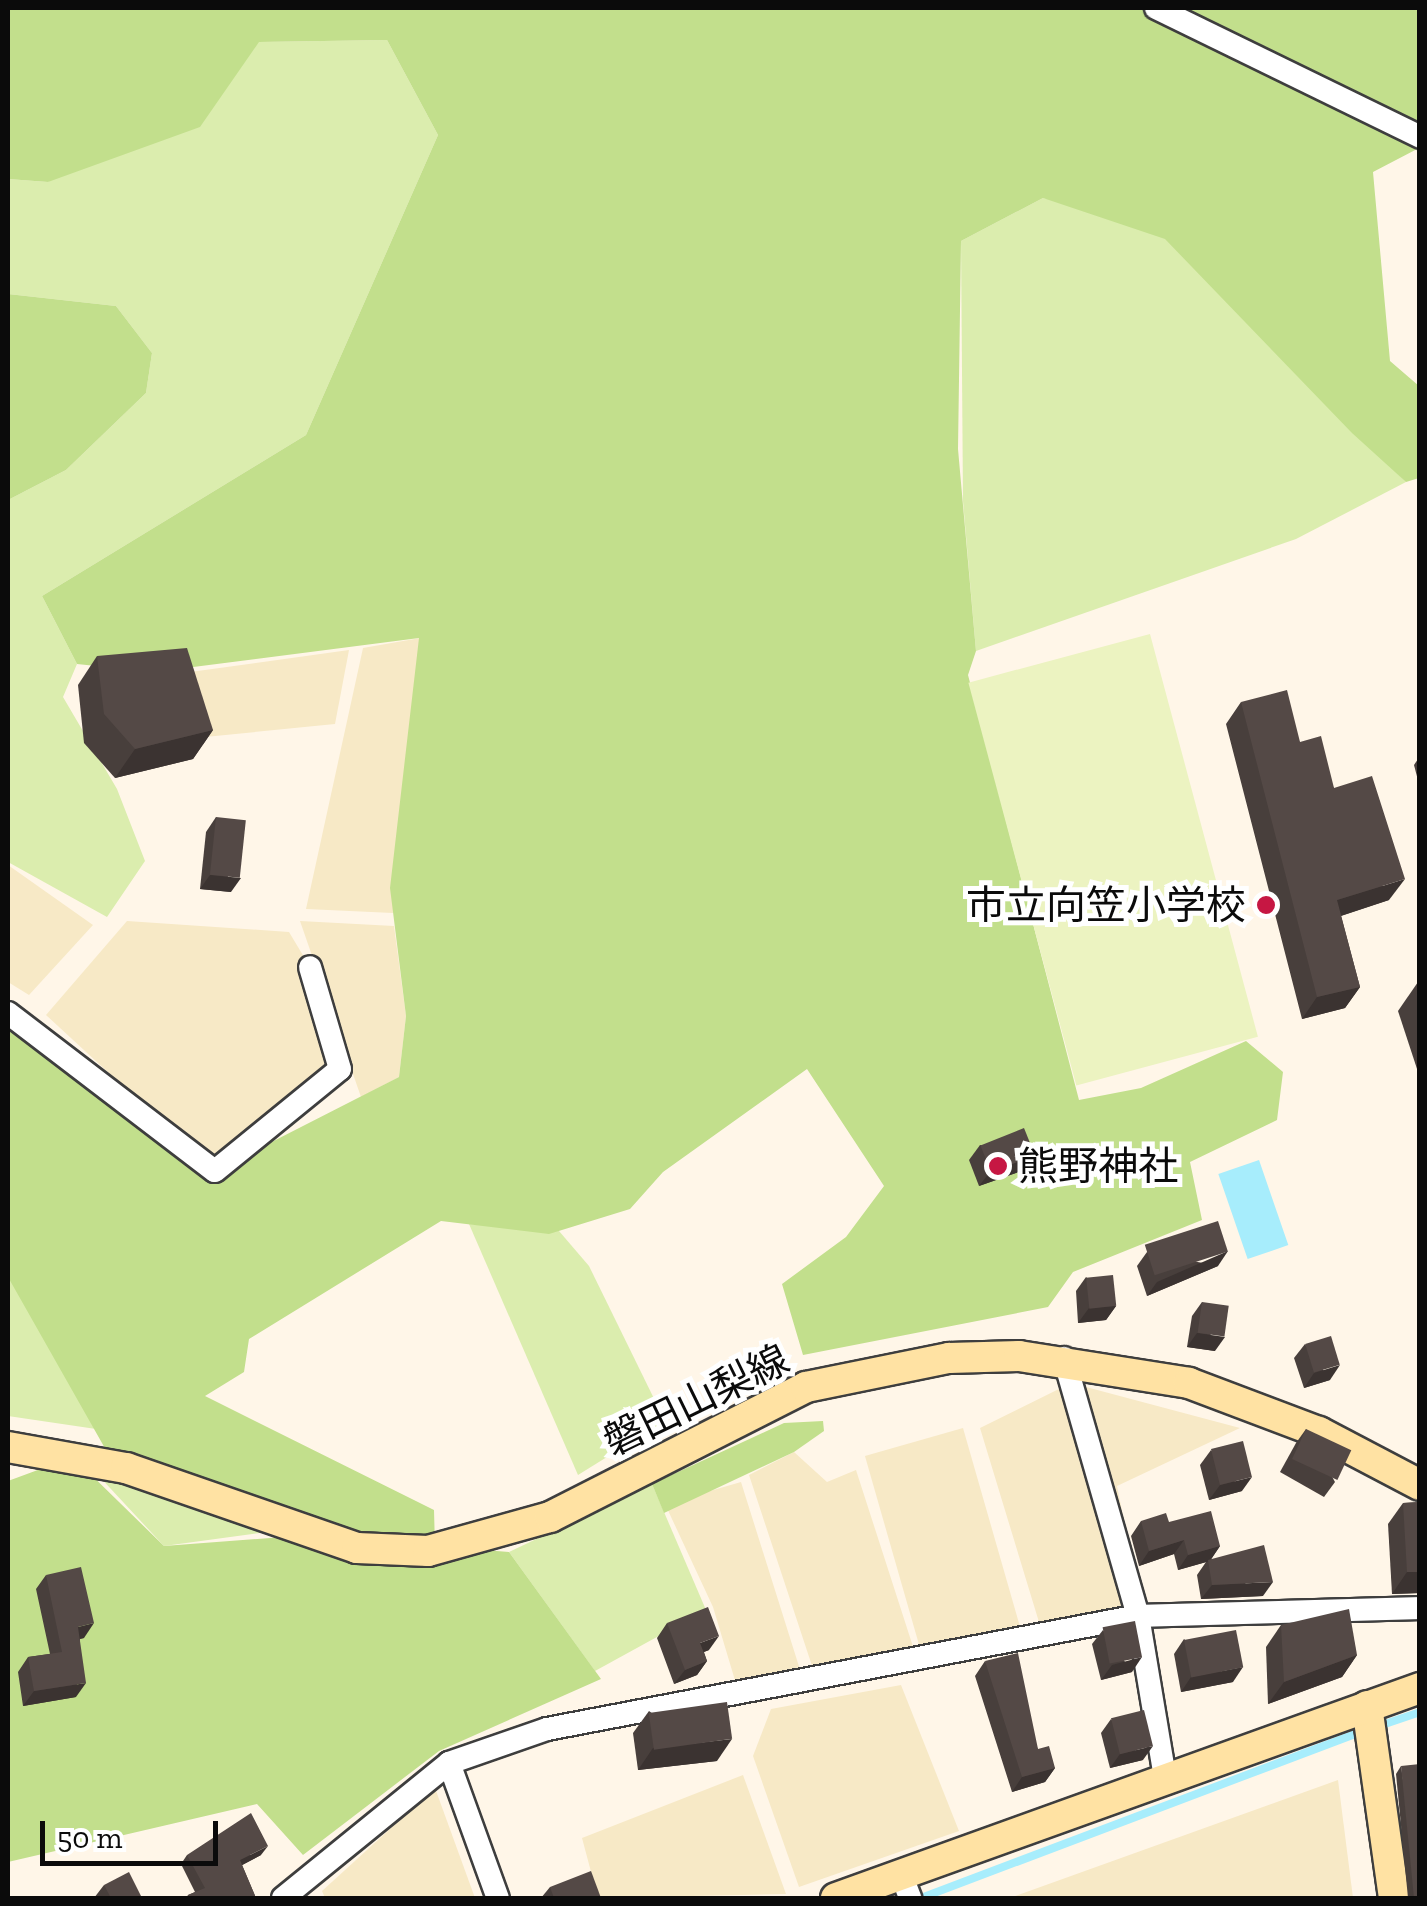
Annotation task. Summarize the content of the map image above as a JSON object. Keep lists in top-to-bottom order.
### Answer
{
  "streets": {
    "main road": ["磐田山梨線"]
  },
  "places": ["市立向笠小学校", "熊野神社"],
  "scale_bar": "50 m"
}
